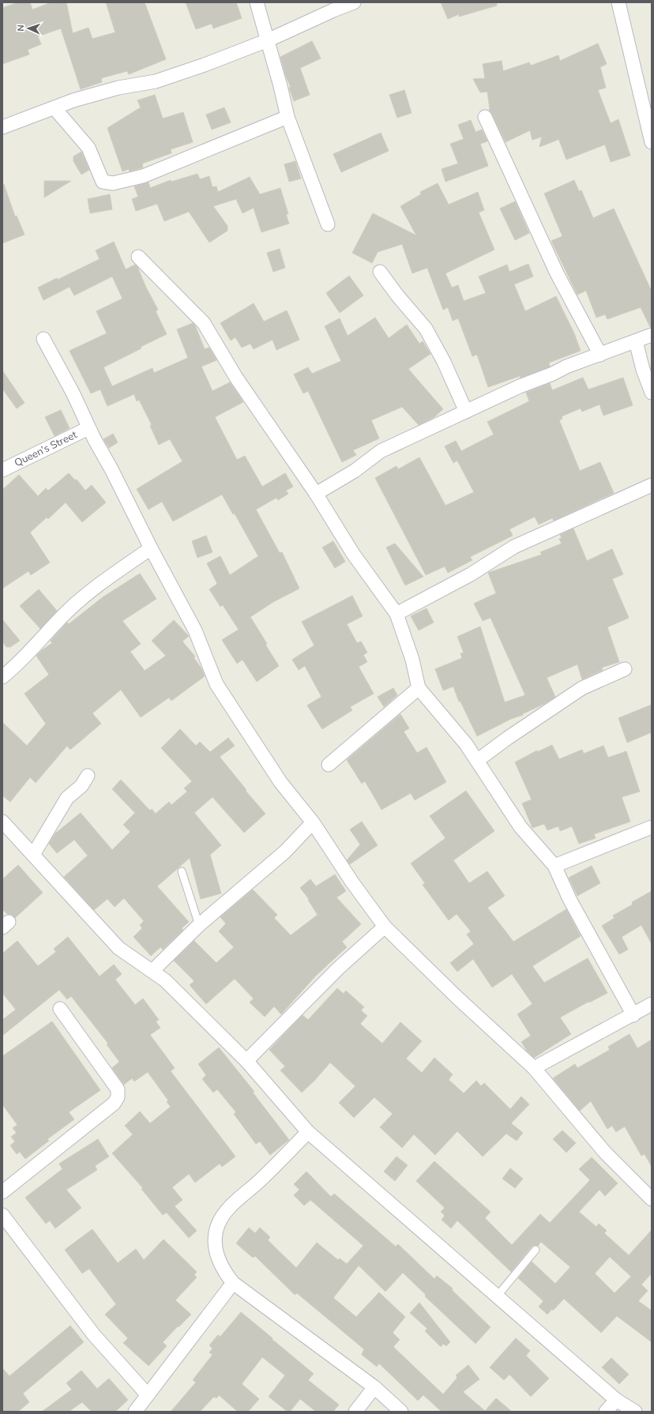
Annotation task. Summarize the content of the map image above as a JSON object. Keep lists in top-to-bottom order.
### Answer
{
  "streets": {
    "street": ["Queen’s Street"]
  },
  "north": "left"
}
